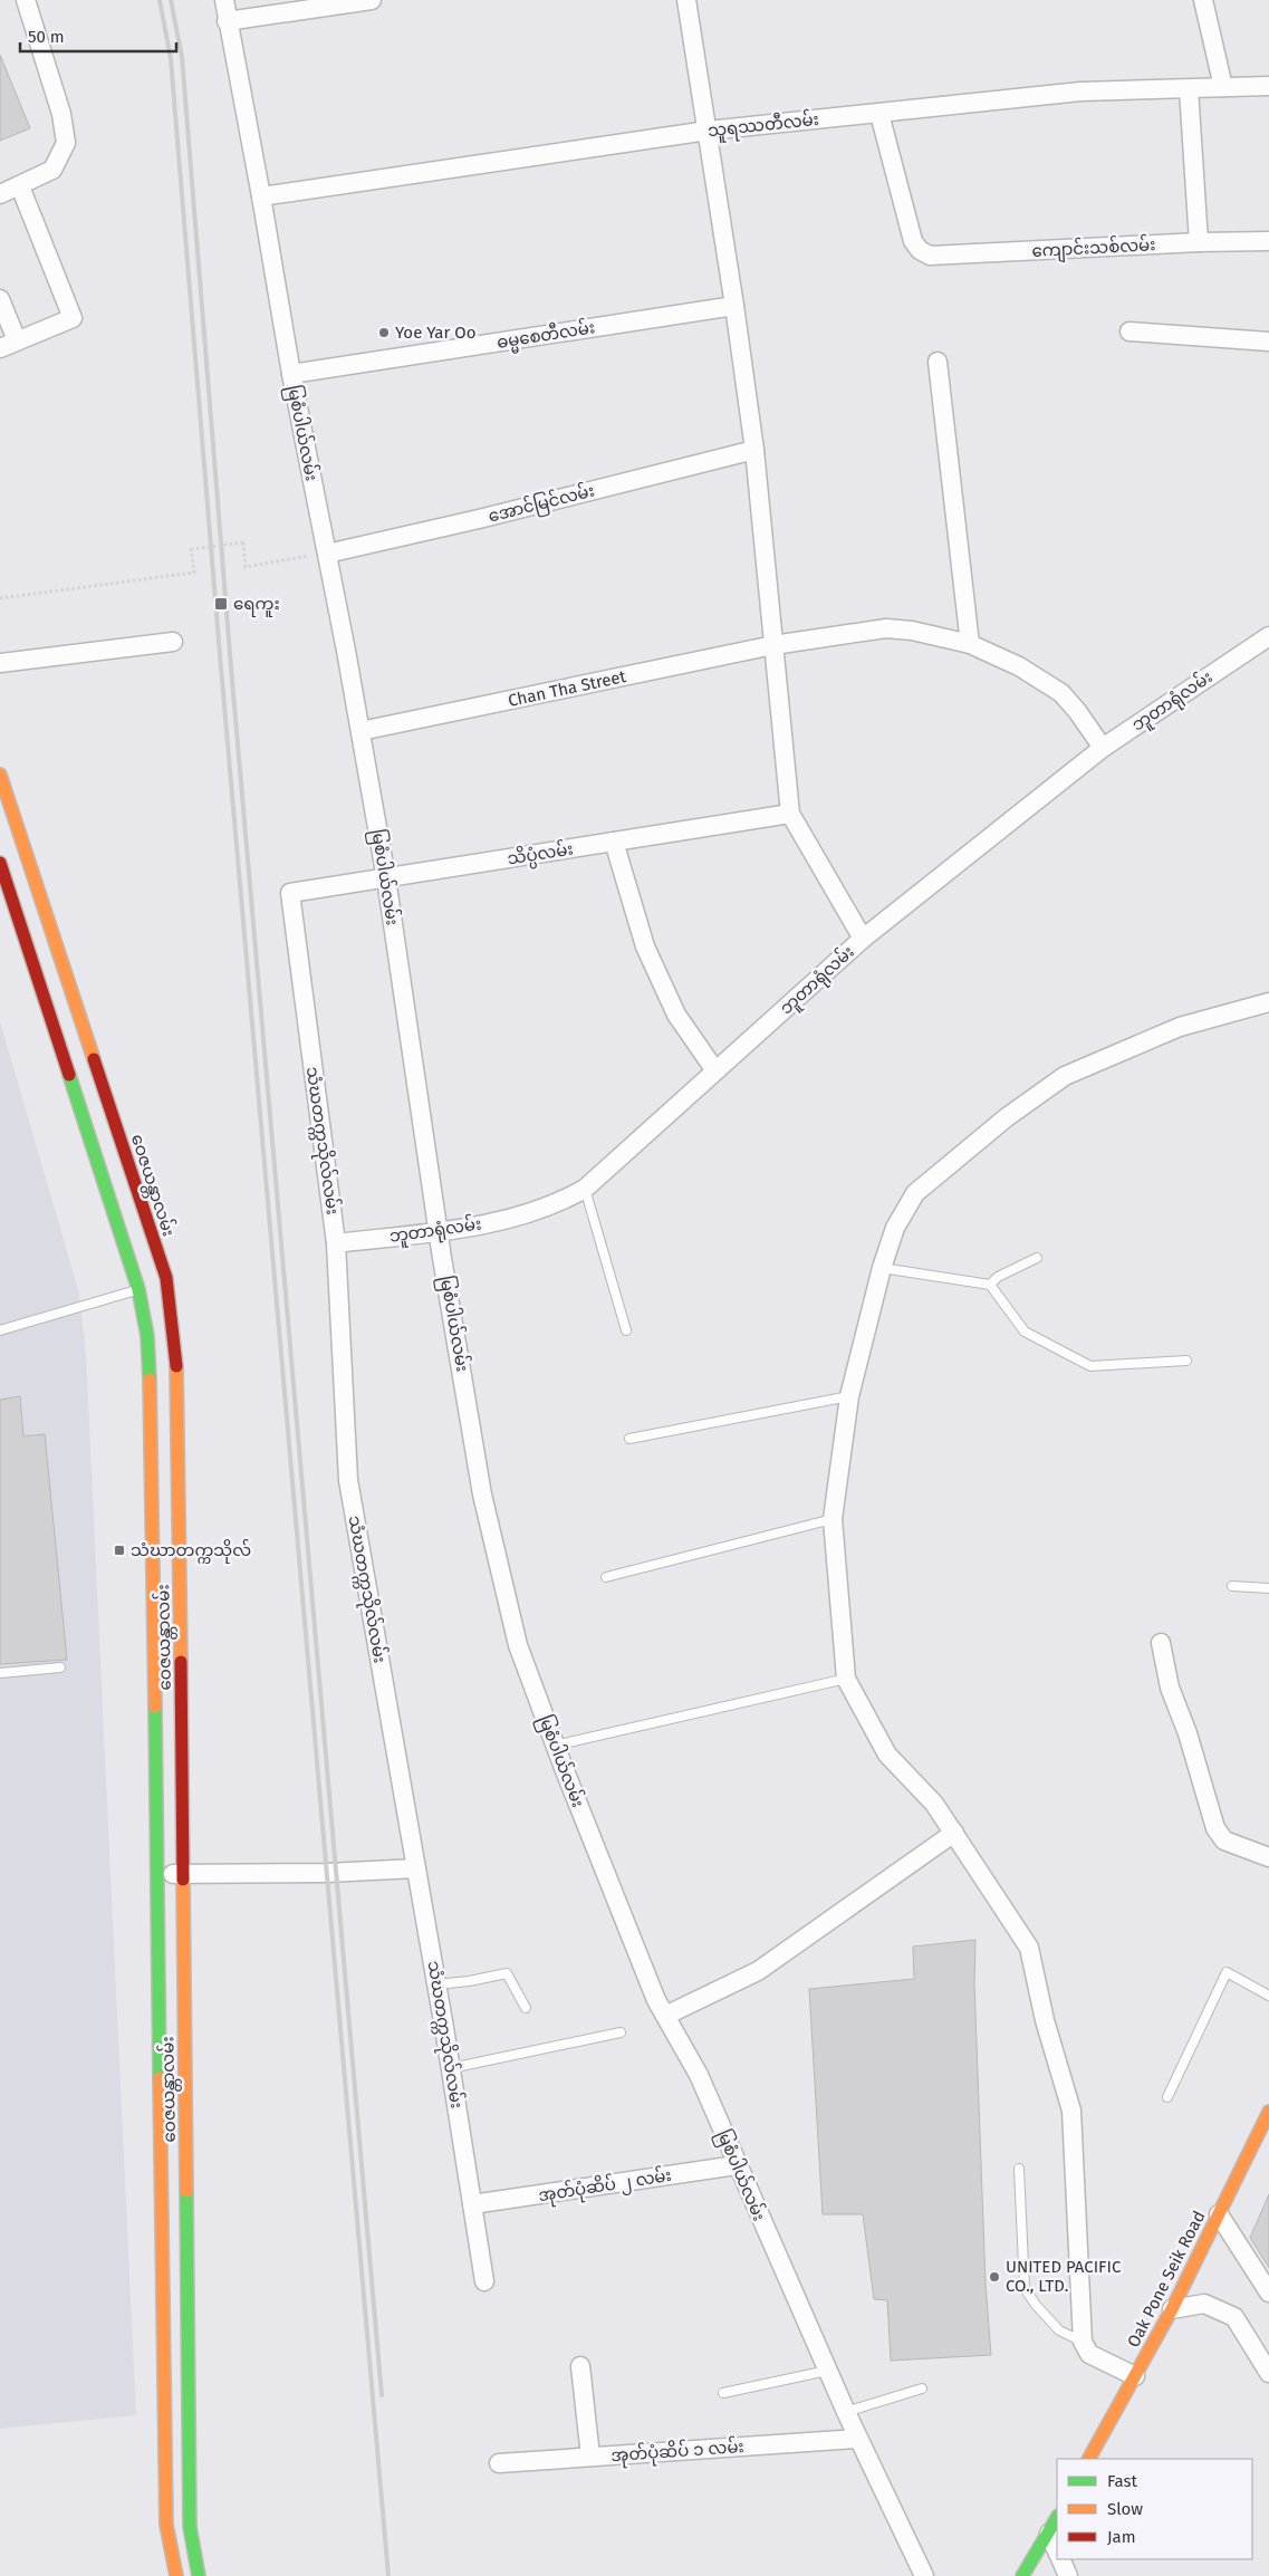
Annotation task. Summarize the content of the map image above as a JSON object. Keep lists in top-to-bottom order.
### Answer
{
  "streets": {
    "main road": ["ဝေဇယန္တာလမ်း", "Oak Pone Seik Road"],
    "street": [
      "သူရဿတီလမ်း",
      "ကျောင်းသစ်လမ်း",
      "ဓမ္မစေတီလမ်း",
      "မြစံပါယ်လမ်း",
      "အောင်မြင်လမ်း",
      "Chan Tha Street",
      "ဘူတာရုံလမ်း",
      "သိပ္ပံလမ်း",
      "သံဃတက္ကသိုလ်လမ်း",
      "အုတ်ပုံဆိပ် ၂ လမ်း",
      "အုတ်ပုံဆိပ် ၁ လမ်း"
    ]
  },
  "crossings": [
    ["သူရဿတီလမ်း", "ကျောင်းသစ်လမ်း"],
    ["သူရဿတီလမ်း", "မြစံပါယ်လမ်း"],
    ["ဓမ္မစေတီလမ်း", "မြစံပါယ်လမ်း"],
    ["မြစံပါယ်လမ်း", "အောင်မြင်လမ်း"],
    ["မြစံပါယ်လမ်း", "Chan Tha Street"],
    ["မြစံပါယ်လမ်း", "ဘူတာရုံလမ်း"],
    ["မြစံပါယ်လမ်း", "သိပ္ပံလမ်း"],
    ["မြစံပါယ်လမ်း", "အုတ်ပုံဆိပ် ၂ လမ်း"],
    ["မြစံပါယ်လမ်း", "အုတ်ပုံဆိပ် ၁ လမ်း"],
    ["Chan Tha Street", "ဘူတာရုံလမ်း"],
    ["ဘူတာရုံလမ်း", "သံဃတက္ကသိုလ်လမ်း"],
    ["သိပ္ပံလမ်း", "သံဃတက္ကသိုလ်လမ်း"],
    ["သံဃတက္ကသိုလ်လမ်း", "အုတ်ပုံဆိပ် ၂ လမ်း"]
  ],
  "places": {
    "other": ["Yoe Yar Oo", "UNITED PACIFIC CO., LTD."],
    "transit": ["ရေကူး", "သံဃာတက္ကသိုလ်"]
  },
  "legend": ["Fast", "Slow", "Jam"],
  "scale_bar": "50 m"
}
